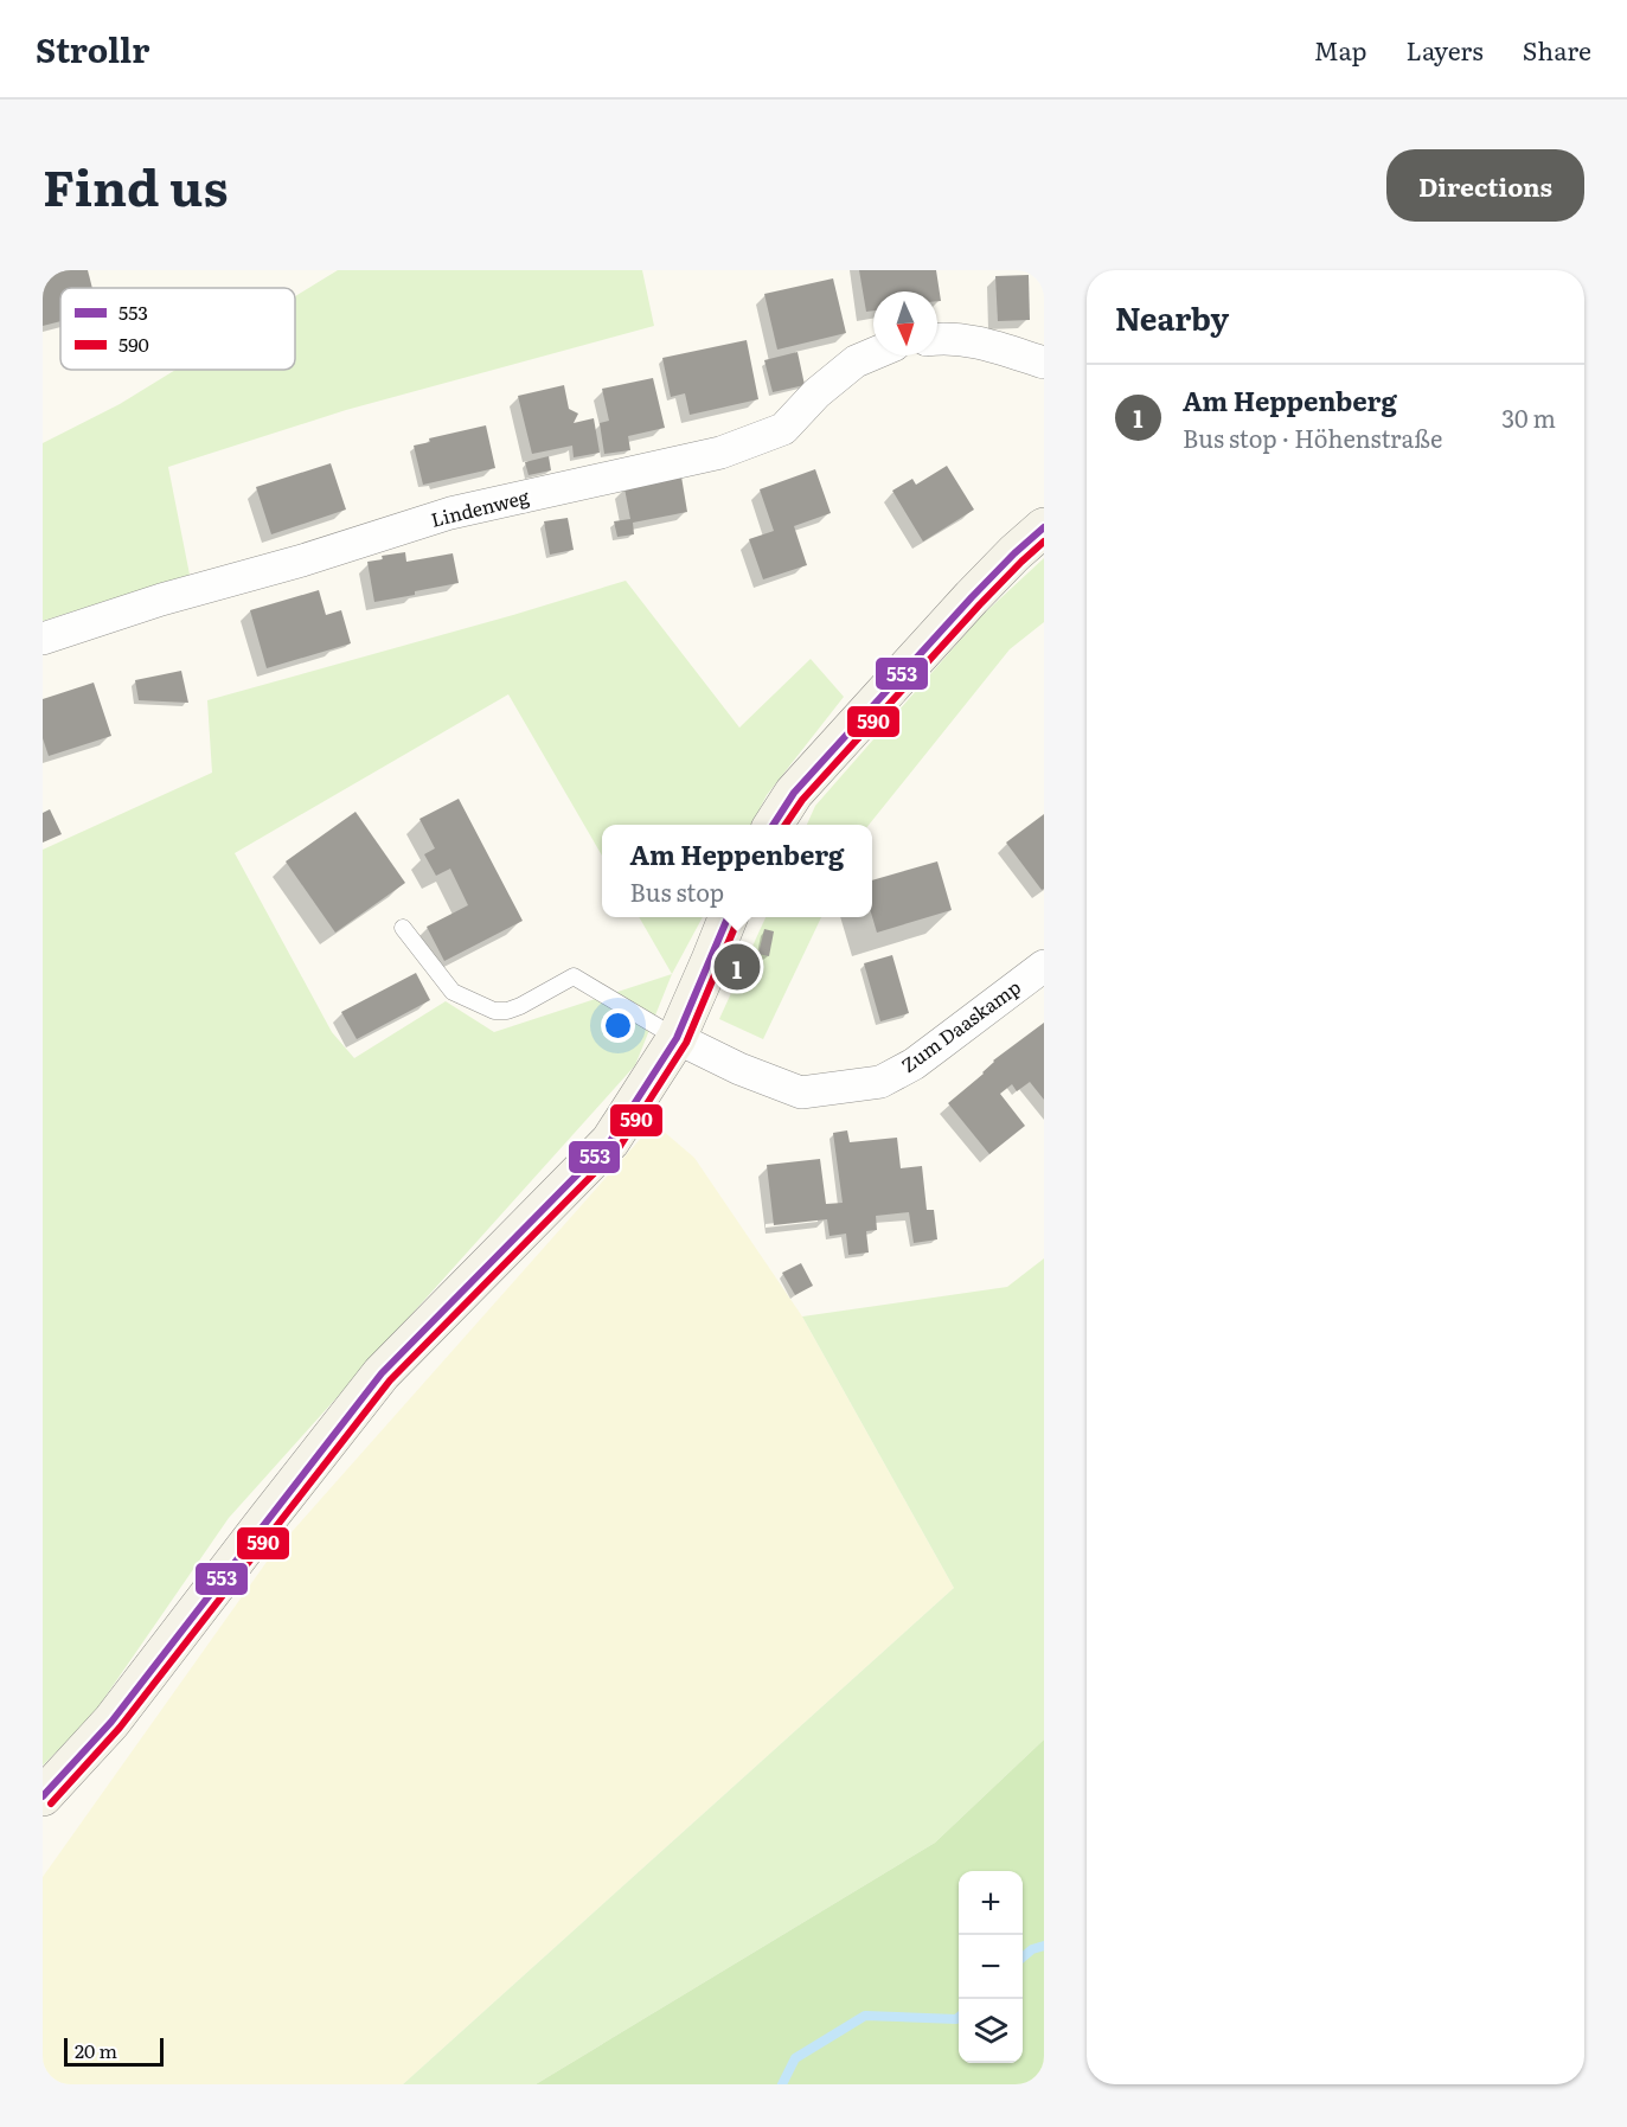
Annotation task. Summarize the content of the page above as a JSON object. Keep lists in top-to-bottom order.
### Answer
{
  "streets": {
    "street": ["Lindenweg", "Zum Daaskamp"]
  },
  "lines": ["transit line 553", "transit line 590"],
  "legend": ["553", "590"],
  "scale_bar": "20 m",
  "north": "bottom",
  "page": {
    "header": "Strollr",
    "nav": ["Map", "Layers", "Share"],
    "title": "Find us",
    "buttons": "Directions",
    "heading": "Nearby",
    "list": [
      {
        "mark": "1",
        "name": "Am Heppenberg",
        "note": "Bus stop · Höhenstraße",
        "value": "30 m"
      }
    ],
    "popup": ["Am Heppenberg", "Bus stop"],
    "pins": "1",
    "map_buttons": ["+", "−"],
    "scale": "20 m"
  }
}
